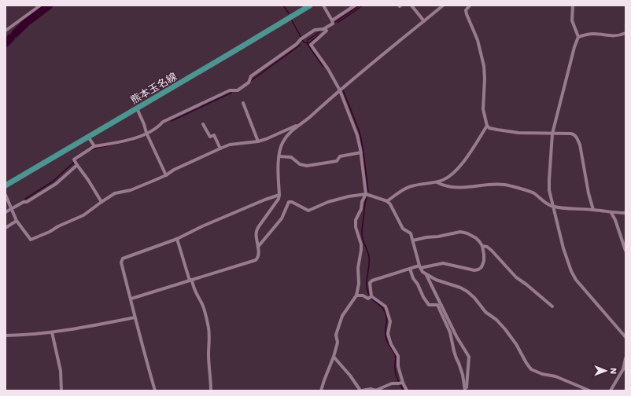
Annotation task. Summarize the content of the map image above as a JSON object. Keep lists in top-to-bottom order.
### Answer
{
  "streets": {
    "main road": ["熊本玉名線"]
  },
  "north": "right"
}
